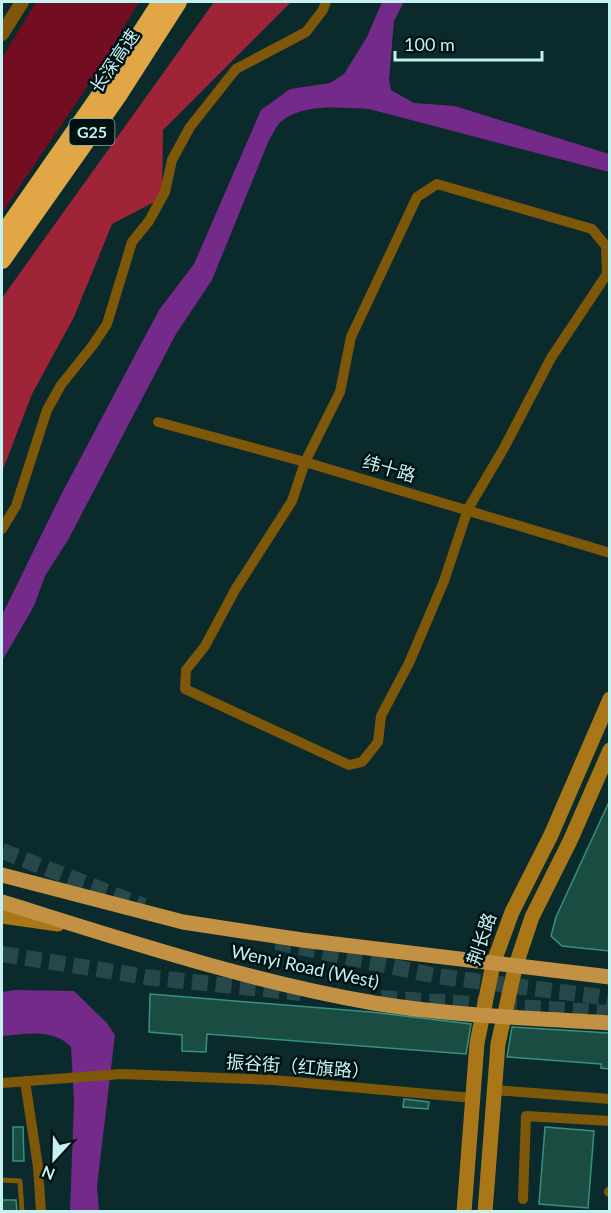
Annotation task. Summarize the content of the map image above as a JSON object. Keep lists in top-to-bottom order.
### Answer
{
  "streets": {
    "highway": ["长深高速", "G25"],
    "main road": ["荆长路", "Wenyi Road (West)"],
    "street": ["纬十路", "振谷街（红旗路）"]
  },
  "crossings": [
    ["荆长路", "Wenyi Road (West)"],
    ["荆长路", "振谷街（红旗路）"]
  ],
  "scale_bar": "100 m",
  "north": "bottom"
}
